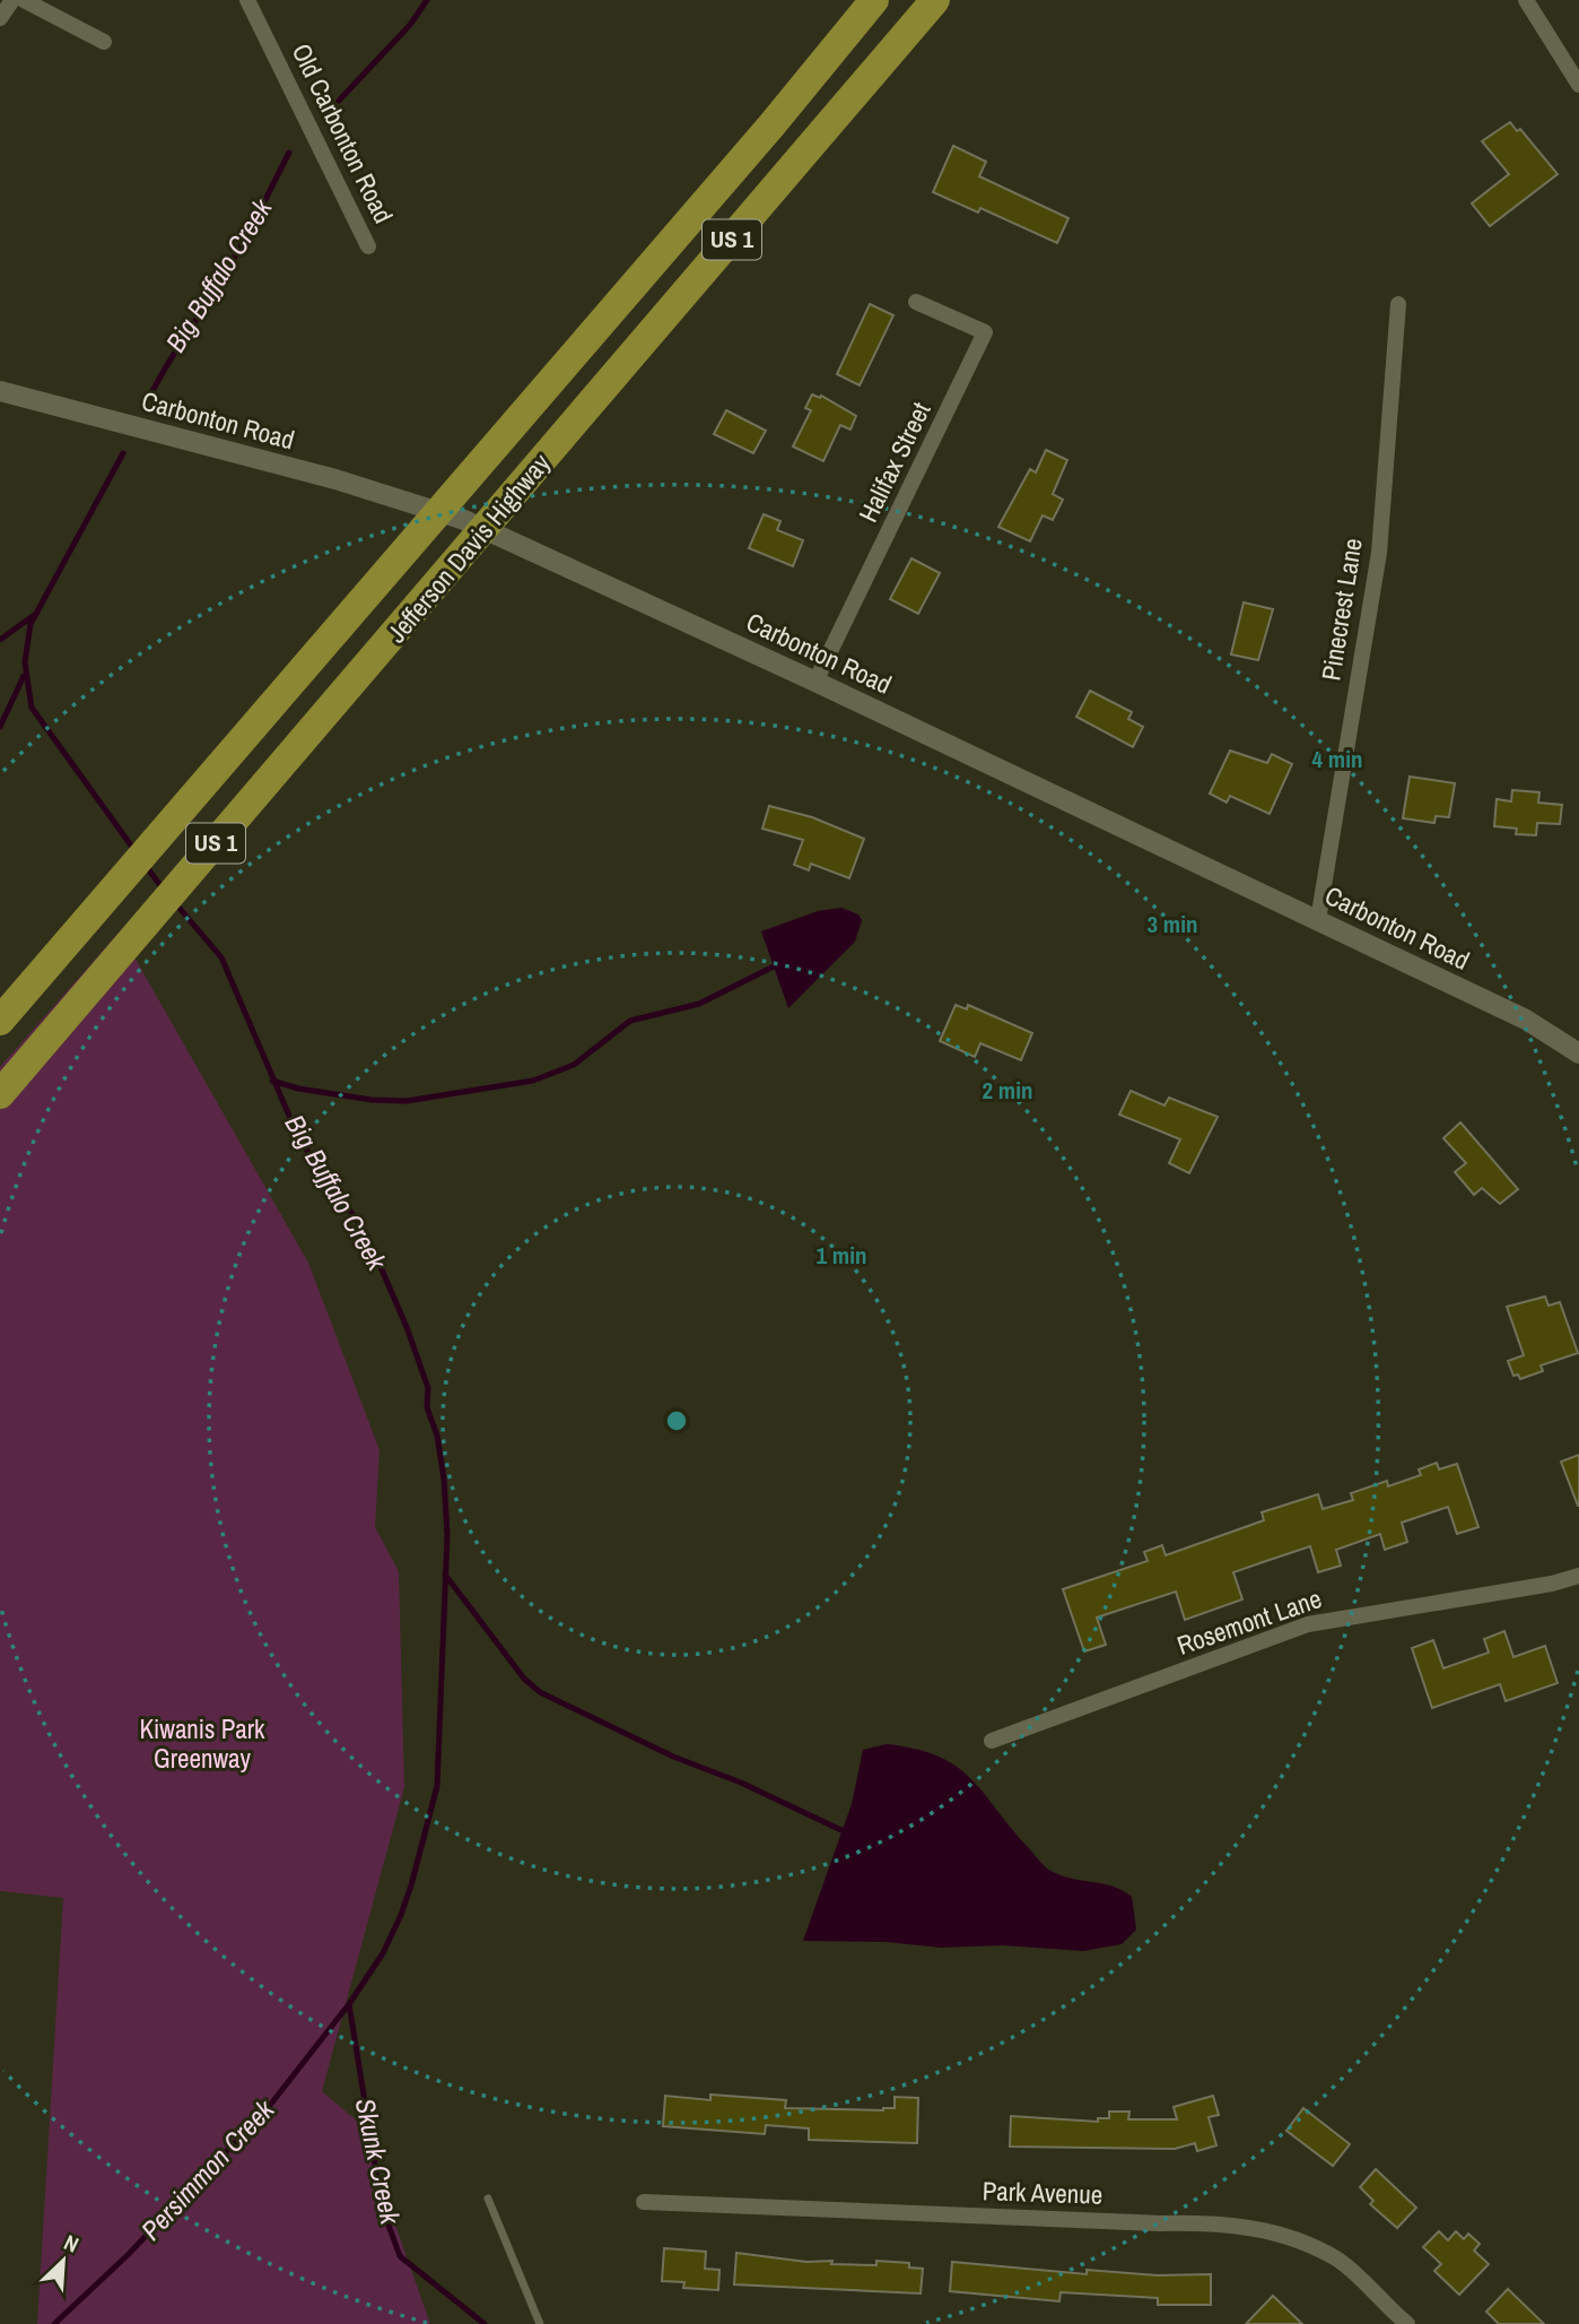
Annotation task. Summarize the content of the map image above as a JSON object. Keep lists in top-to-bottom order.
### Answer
{
  "streets": {
    "highway": ["US 1", "Jefferson Davis Highway"],
    "street": [
      "Old Carbonton Road",
      "Carbonton Road",
      "Halifax Street",
      "Pinecrest Lane",
      "Rosemont Lane",
      "Park Avenue"
    ]
  },
  "crossings": [
    ["Carbonton Road", "Halifax Street"],
    ["Carbonton Road", "Pinecrest Lane"]
  ],
  "water": ["Big Buffalo Creek", "Skunk Creek", "Persimmon Creek"],
  "parks": ["Kiwanis Park Greenway"],
  "north": "top right",
  "rings": [
    "4 min",
    "3 min",
    "2 min",
    "1 min"
  ]
}
